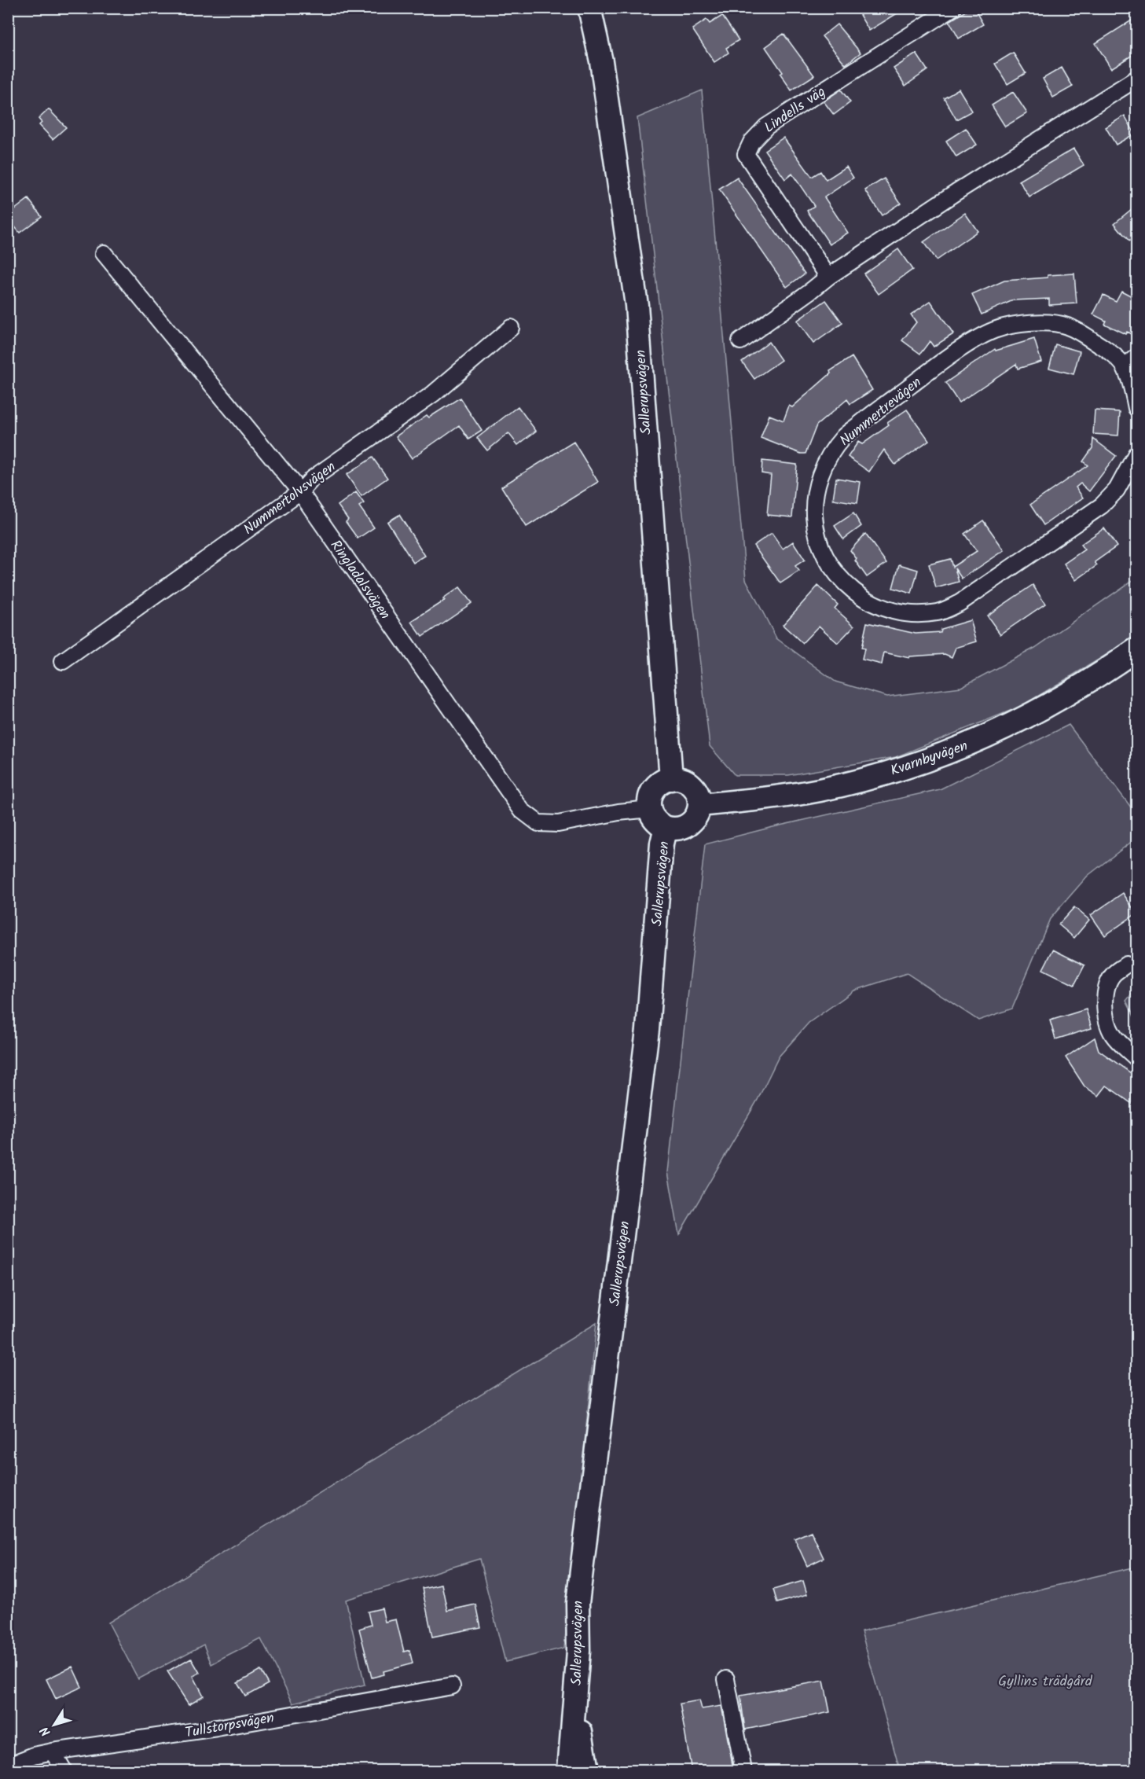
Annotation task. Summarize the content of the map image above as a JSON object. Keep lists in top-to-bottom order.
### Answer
{
  "streets": {
    "main road": ["Sallerupsvägen", "Kvarnbyvägen"],
    "street": [
      "Lindells väg",
      "Nummertrevägen",
      "Nummertolvsvägen",
      "Ringladalsvägen",
      "Tullstorpsvägen"
    ]
  },
  "crossings": [
    ["Sallerupsvägen", "Ringladalsvägen"],
    ["Sallerupsvägen", "Kvarnbyvägen"],
    ["Nummertolvsvägen", "Ringladalsvägen"],
    ["Ringladalsvägen", "Kvarnbyvägen"]
  ],
  "parks": ["Gyllins trädgård"],
  "north": "bottom left"
}
